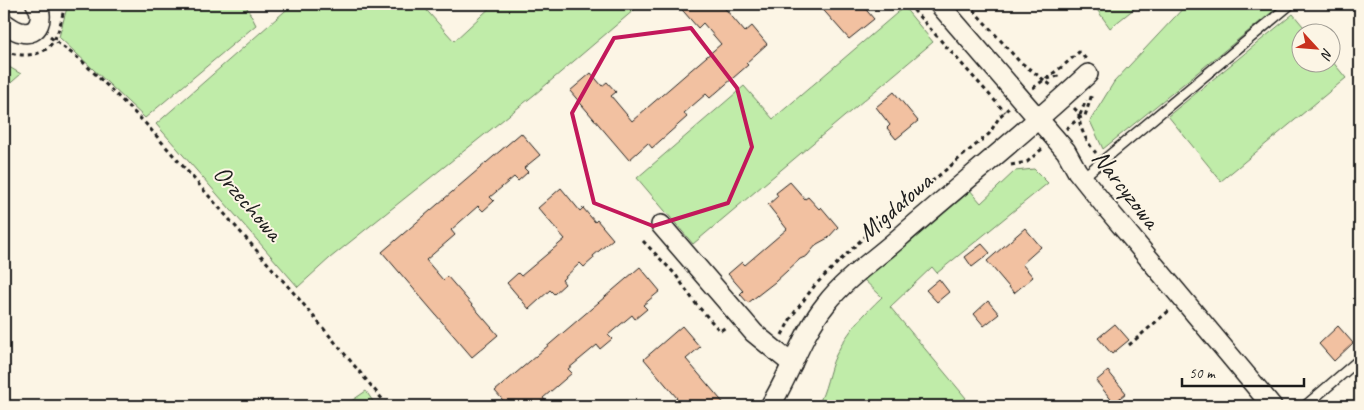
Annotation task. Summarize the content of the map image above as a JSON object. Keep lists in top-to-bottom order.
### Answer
{
  "streets": {
    "street": ["Narcyzowa", "Migdałowa"],
    "path": ["Orzechowa"]
  },
  "crossings": [
    ["Narcyzowa", "Migdałowa"]
  ],
  "scale_bar": "50 m",
  "north": "bottom right"
}
